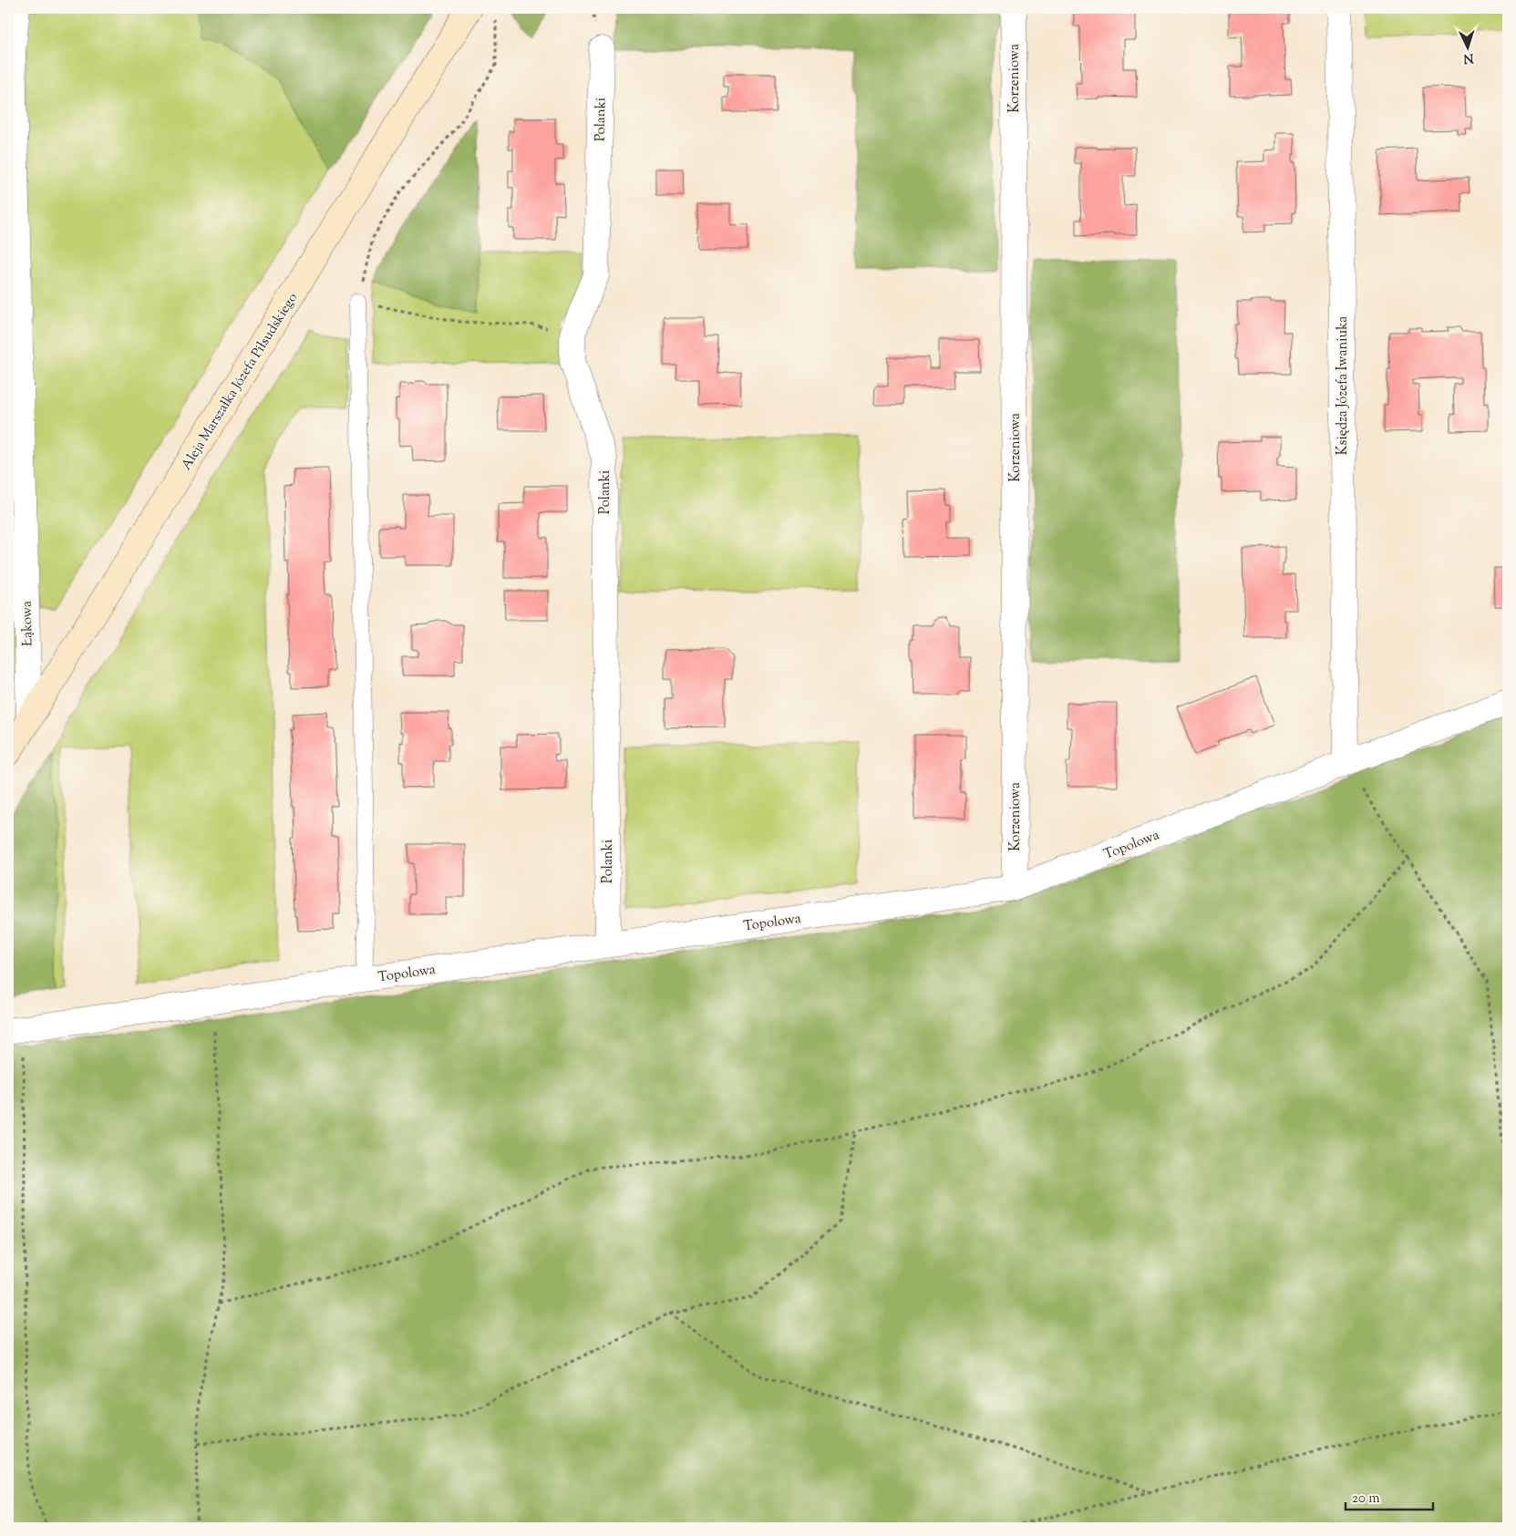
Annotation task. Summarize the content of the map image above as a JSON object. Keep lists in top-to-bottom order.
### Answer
{
  "streets": {
    "main road": ["Aleja Marszałka Józefa Piłsudskiego"],
    "street": [
      "Korzeniowa",
      "Polanki",
      "Księdza Józefa Iwaniuka",
      "Łąkowa",
      "Topolowa"
    ]
  },
  "crossings": [
    ["Korzeniowa", "Topolowa"],
    ["Polanki", "Topolowa"],
    ["Aleja Marszałka Józefa Piłsudskiego", "Łąkowa"],
    ["Księdza Józefa Iwaniuka", "Topolowa"]
  ],
  "scale_bar": "20 m",
  "north": "bottom"
}
